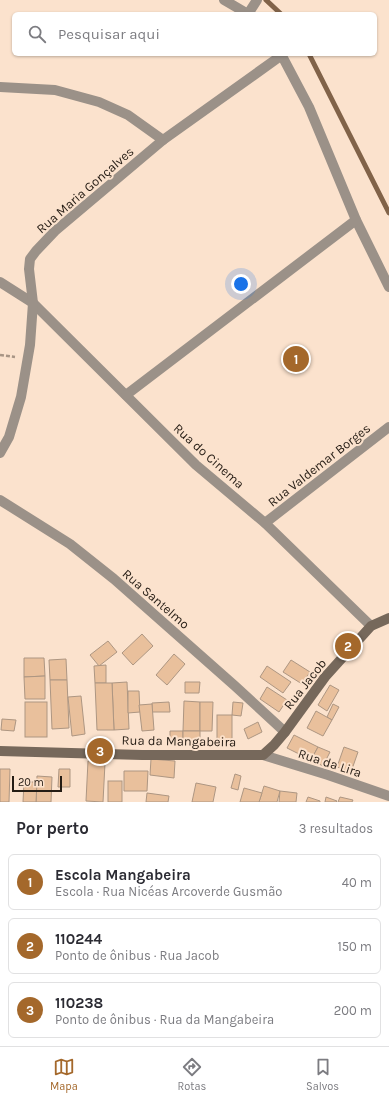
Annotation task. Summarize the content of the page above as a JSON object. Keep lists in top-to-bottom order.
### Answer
{
  "streets": {
    "street": [
      "Rua Maria Gonçalves",
      "Rua do Cinema",
      "Rua Valdemar Borges",
      "Rua Santelmo",
      "Rua Jacob",
      "Rua da Mangabeira",
      "Rua da Lira"
    ]
  },
  "crossings": [
    ["Rua Maria Gonçalves", "Rua do Cinema"],
    ["Rua do Cinema", "Rua Valdemar Borges"],
    ["Rua do Cinema", "Rua Jacob"],
    ["Rua Santelmo", "Rua Jacob"],
    ["Rua Jacob", "Rua da Mangabeira"],
    ["Rua Jacob", "Rua da Lira"],
    ["Rua da Mangabeira", "Rua da Lira"]
  ],
  "scale_bar": "20 m",
  "page": {
    "search": "Pesquisar aqui",
    "pins": ["1", "2", "3"],
    "scale": "20 m",
    "heading": ["Por perto", "3 resultados"],
    "list": [
      {
        "mark": "1",
        "name": "Escola Mangabeira",
        "note": "Escola · Rua Nicéas Arcoverde Gusmão",
        "value": "40 m"
      },
      {
        "mark": "2",
        "name": "110244",
        "note": "Ponto de ônibus · Rua Jacob",
        "value": "150 m"
      },
      {
        "mark": "3",
        "name": "110238",
        "note": "Ponto de ônibus · Rua da Mangabeira",
        "value": "200 m"
      }
    ],
    "nav": ["Mapa", "Rotas", "Salvos"]
  }
}
